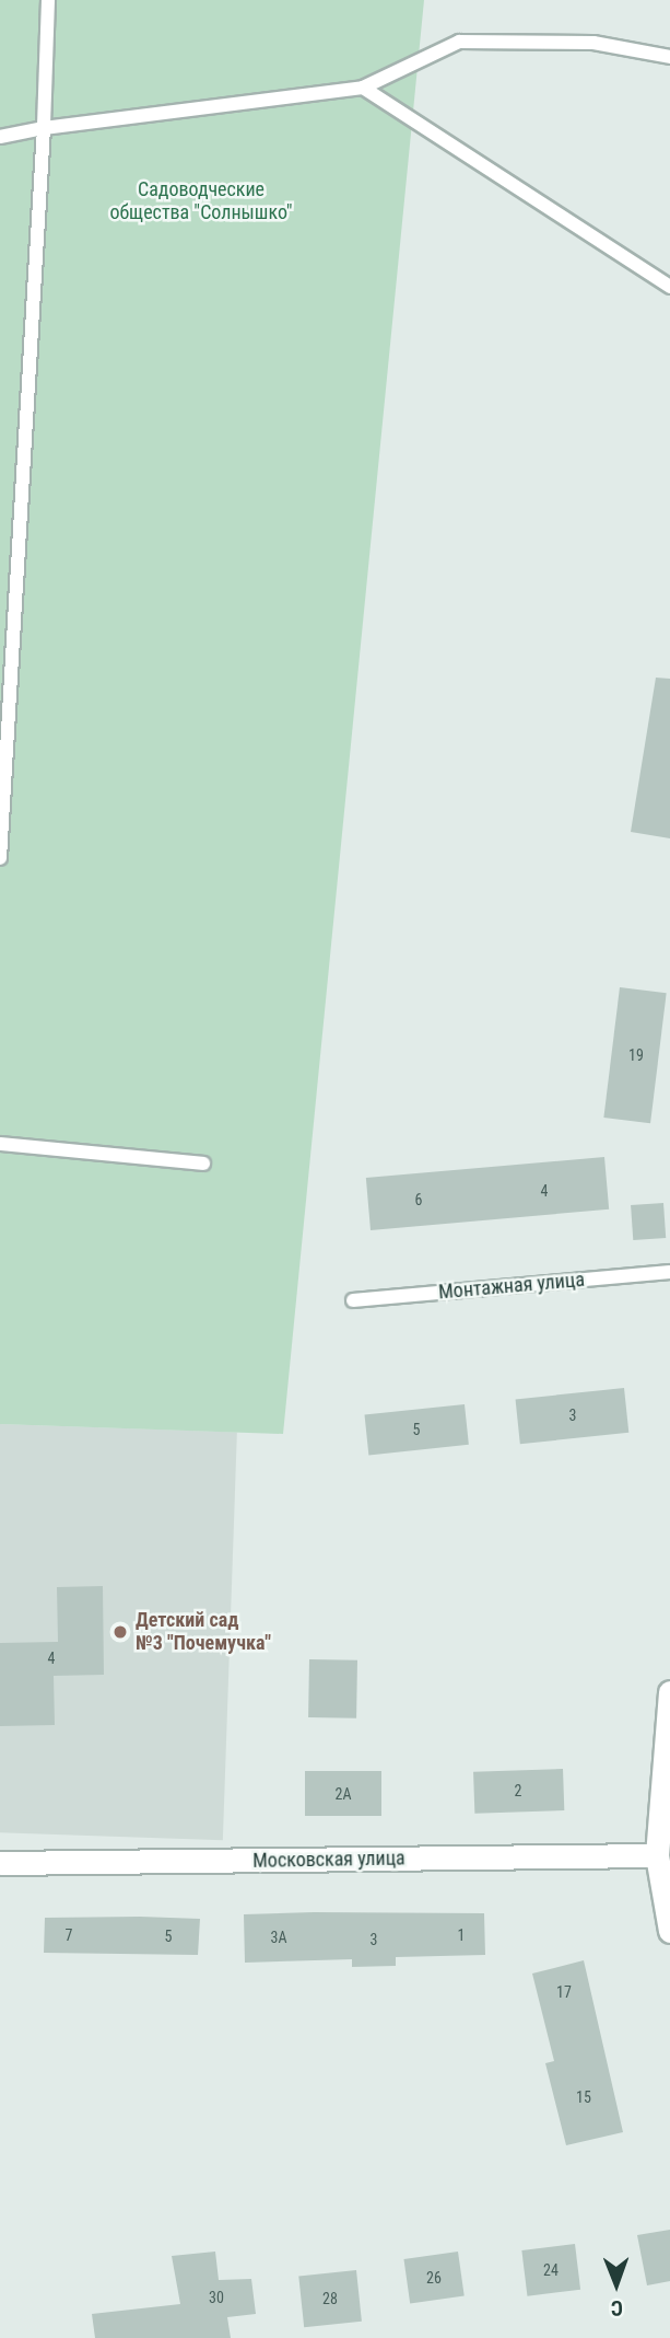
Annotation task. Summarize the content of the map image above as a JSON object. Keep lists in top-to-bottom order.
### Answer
{
  "streets": {
    "street": ["Московская улица"],
    "lane": ["Монтажная улица"]
  },
  "parks": ["Садоводческие общества \"Солнышко\""],
  "places": ["Детский сад №3 \"Почемучка\""],
  "house_numbers": [
    "19",
    "4",
    "6",
    "3",
    "5",
    "4",
    "2",
    "2А",
    "7",
    "1",
    "5",
    "3А",
    "3",
    "17",
    "15",
    "24",
    "26",
    "30",
    "28"
  ],
  "north": "bottom"
}
